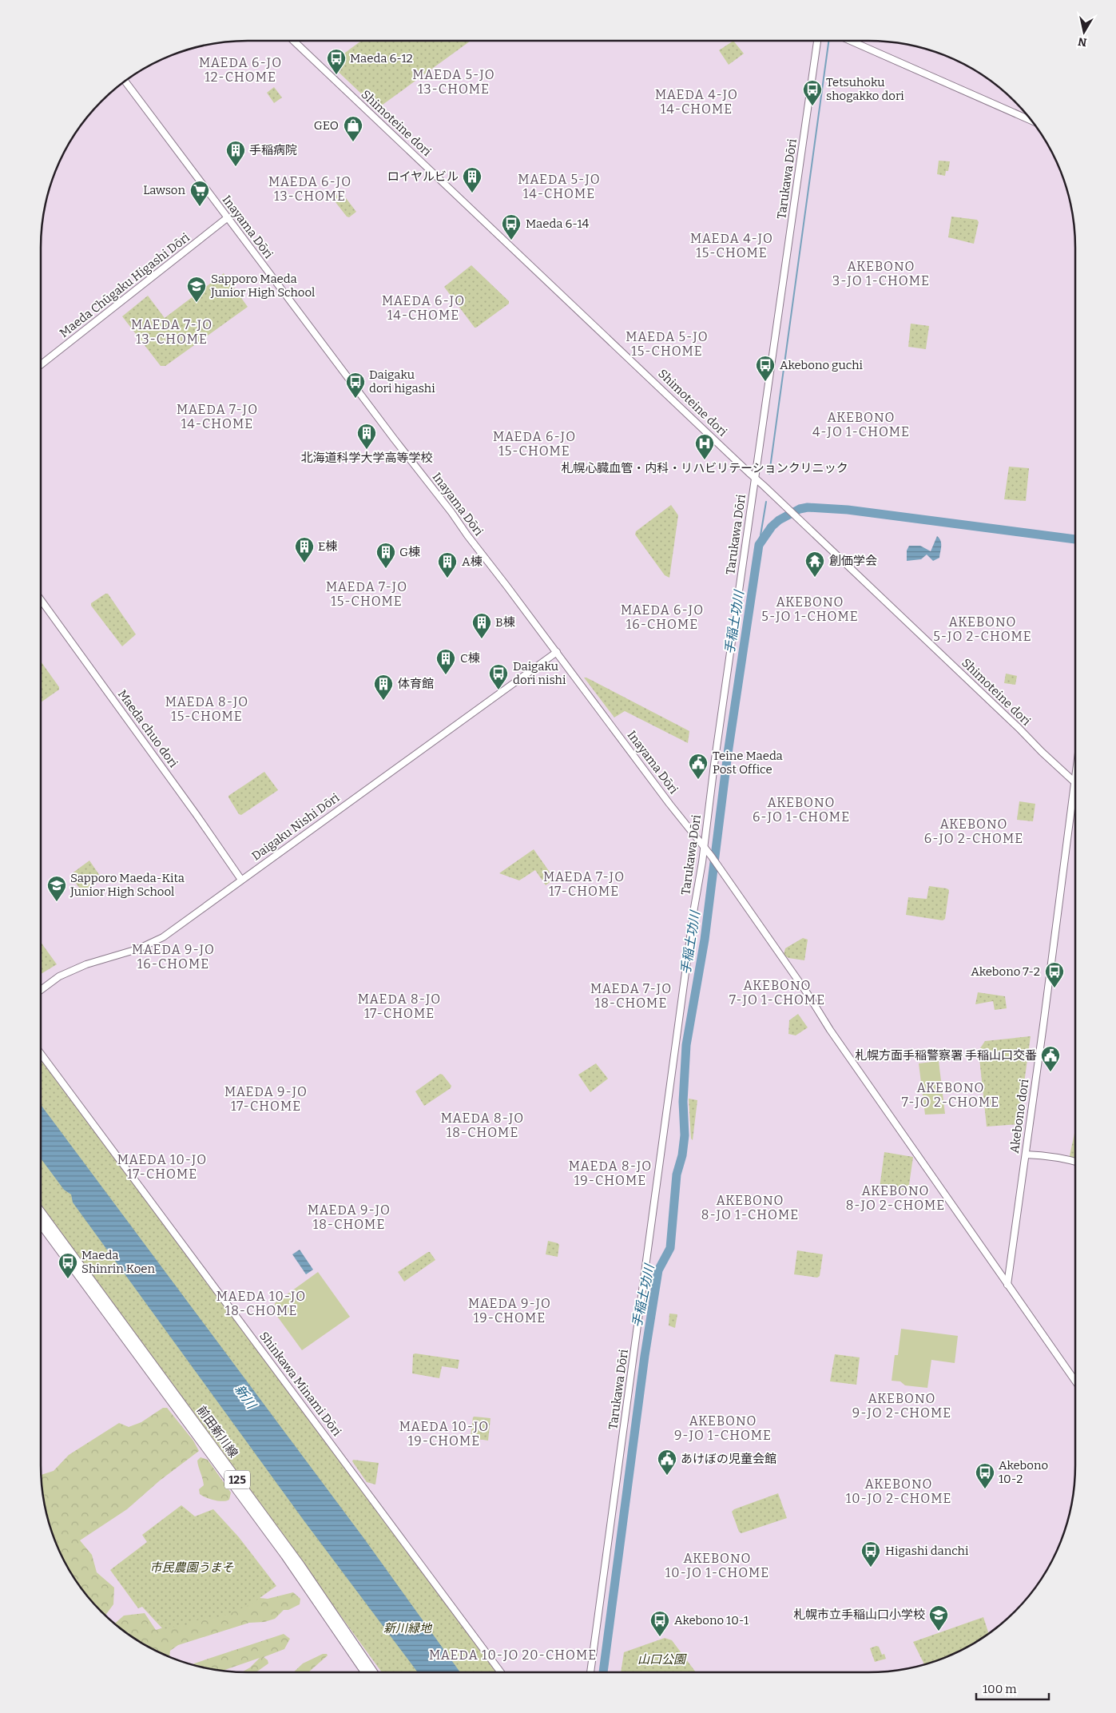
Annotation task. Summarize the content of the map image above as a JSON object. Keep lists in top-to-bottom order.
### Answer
{
  "streets": {
    "main road": ["前田新川線", "125"],
    "street": [
      "Shimoteine dori",
      "Tarukawa Dōri",
      "Inayama Dōri",
      "Maeda Chūgaku Higashi Dōri",
      "Maeda chuo dori",
      "Daigaku Nishi Dōri",
      "Akebono dori",
      "Shinkawa Minami Dōri"
    ]
  },
  "crossings": [
    ["Shimoteine dori", "Tarukawa Dōri"],
    ["Shimoteine dori", "Akebono dori"],
    ["Tarukawa Dōri", "Inayama Dōri"],
    ["Inayama Dōri", "Maeda Chūgaku Higashi Dōri"],
    ["Inayama Dōri", "Daigaku Nishi Dōri"],
    ["Inayama Dōri", "Akebono dori"],
    ["Maeda chuo dori", "Daigaku Nishi Dōri"]
  ],
  "districts": [
    "MAEDA 6-JO 12-CHOME",
    "MAEDA 5-JO 13-CHOME",
    "MAEDA 4-JO 14-CHOME",
    "MAEDA 5-JO 14-CHOME",
    "MAEDA 6-JO 13-CHOME",
    "MAEDA 4-JO 15-CHOME",
    "AKEBONO 3-JO 1-CHOME",
    "MAEDA 6-JO 14-CHOME",
    "MAEDA 7-JO 13-CHOME",
    "MAEDA 5-JO 15-CHOME",
    "MAEDA 7-JO 14-CHOME",
    "AKEBONO 4-JO 1-CHOME",
    "MAEDA 6-JO 15-CHOME",
    "MAEDA 7-JO 15-CHOME",
    "AKEBONO 5-JO 1-CHOME",
    "MAEDA 6-JO 16-CHOME",
    "AKEBONO 5-JO 2-CHOME",
    "MAEDA 8-JO 15-CHOME",
    "AKEBONO 6-JO 1-CHOME",
    "AKEBONO 6-JO 2-CHOME",
    "MAEDA 7-JO 17-CHOME",
    "MAEDA 9-JO 16-CHOME",
    "AKEBONO 7-JO 1-CHOME",
    "MAEDA 7-JO 18-CHOME",
    "MAEDA 8-JO 17-CHOME",
    "AKEBONO 7-JO 2-CHOME",
    "MAEDA 9-JO 17-CHOME",
    "MAEDA 8-JO 18-CHOME",
    "MAEDA 10-JO 17-CHOME",
    "MAEDA 8-JO 19-CHOME",
    "AKEBONO 8-JO 2-CHOME",
    "AKEBONO 8-JO 1-CHOME",
    "MAEDA 9-JO 18-CHOME",
    "MAEDA 10-JO 18-CHOME",
    "MAEDA 9-JO 19-CHOME",
    "AKEBONO 9-JO 2-CHOME",
    "AKEBONO 9-JO 1-CHOME",
    "MAEDA 10-JO 19-CHOME",
    "AKEBONO 10-JO 2-CHOME",
    "AKEBONO 10-JO 1-CHOME",
    "MAEDA 10-JO 20-CHOME"
  ],
  "water": ["手稲土功川", "新川"],
  "parks": ["市民農園うまそ", "新川緑地", "山口公園"],
  "places": {
    "bus stop": [
      "Maeda 6-12",
      "Tetsuhoku shogakko dori",
      "Maeda 6-14",
      "Akebono guchi",
      "Daigaku dori higashi",
      "Daigaku dori nishi",
      "Akebono 7-2",
      "Maeda Shinrin Koen",
      "Akebono 10-2",
      "Higashi danchi",
      "Akebono 10-1"
    ],
    "shop": ["GEO"],
    "building": [
      "手稲病院",
      "ロイヤルビル",
      "北海道科学大学高等学校",
      "E棟",
      "G棟",
      "A棟",
      "B棟",
      "C棟",
      "体育館"
    ],
    "supermarket": ["Lawson"],
    "school or university": ["Sapporo Maeda Junior High School", "Sapporo Maeda-Kita Junior High School", "札幌市立手稲山口小学校"],
    "hospital": ["札幌心臓血管・内科・リハビリテーションクリニック"],
    "temple": ["創価学会"],
    "public building": ["Teine Maeda Post Office", "札幌方面手稲警察署 手稲山口交番", "あけぼの児童会館"]
  },
  "scale_bar": "100 m",
  "north": "bottom"
}
